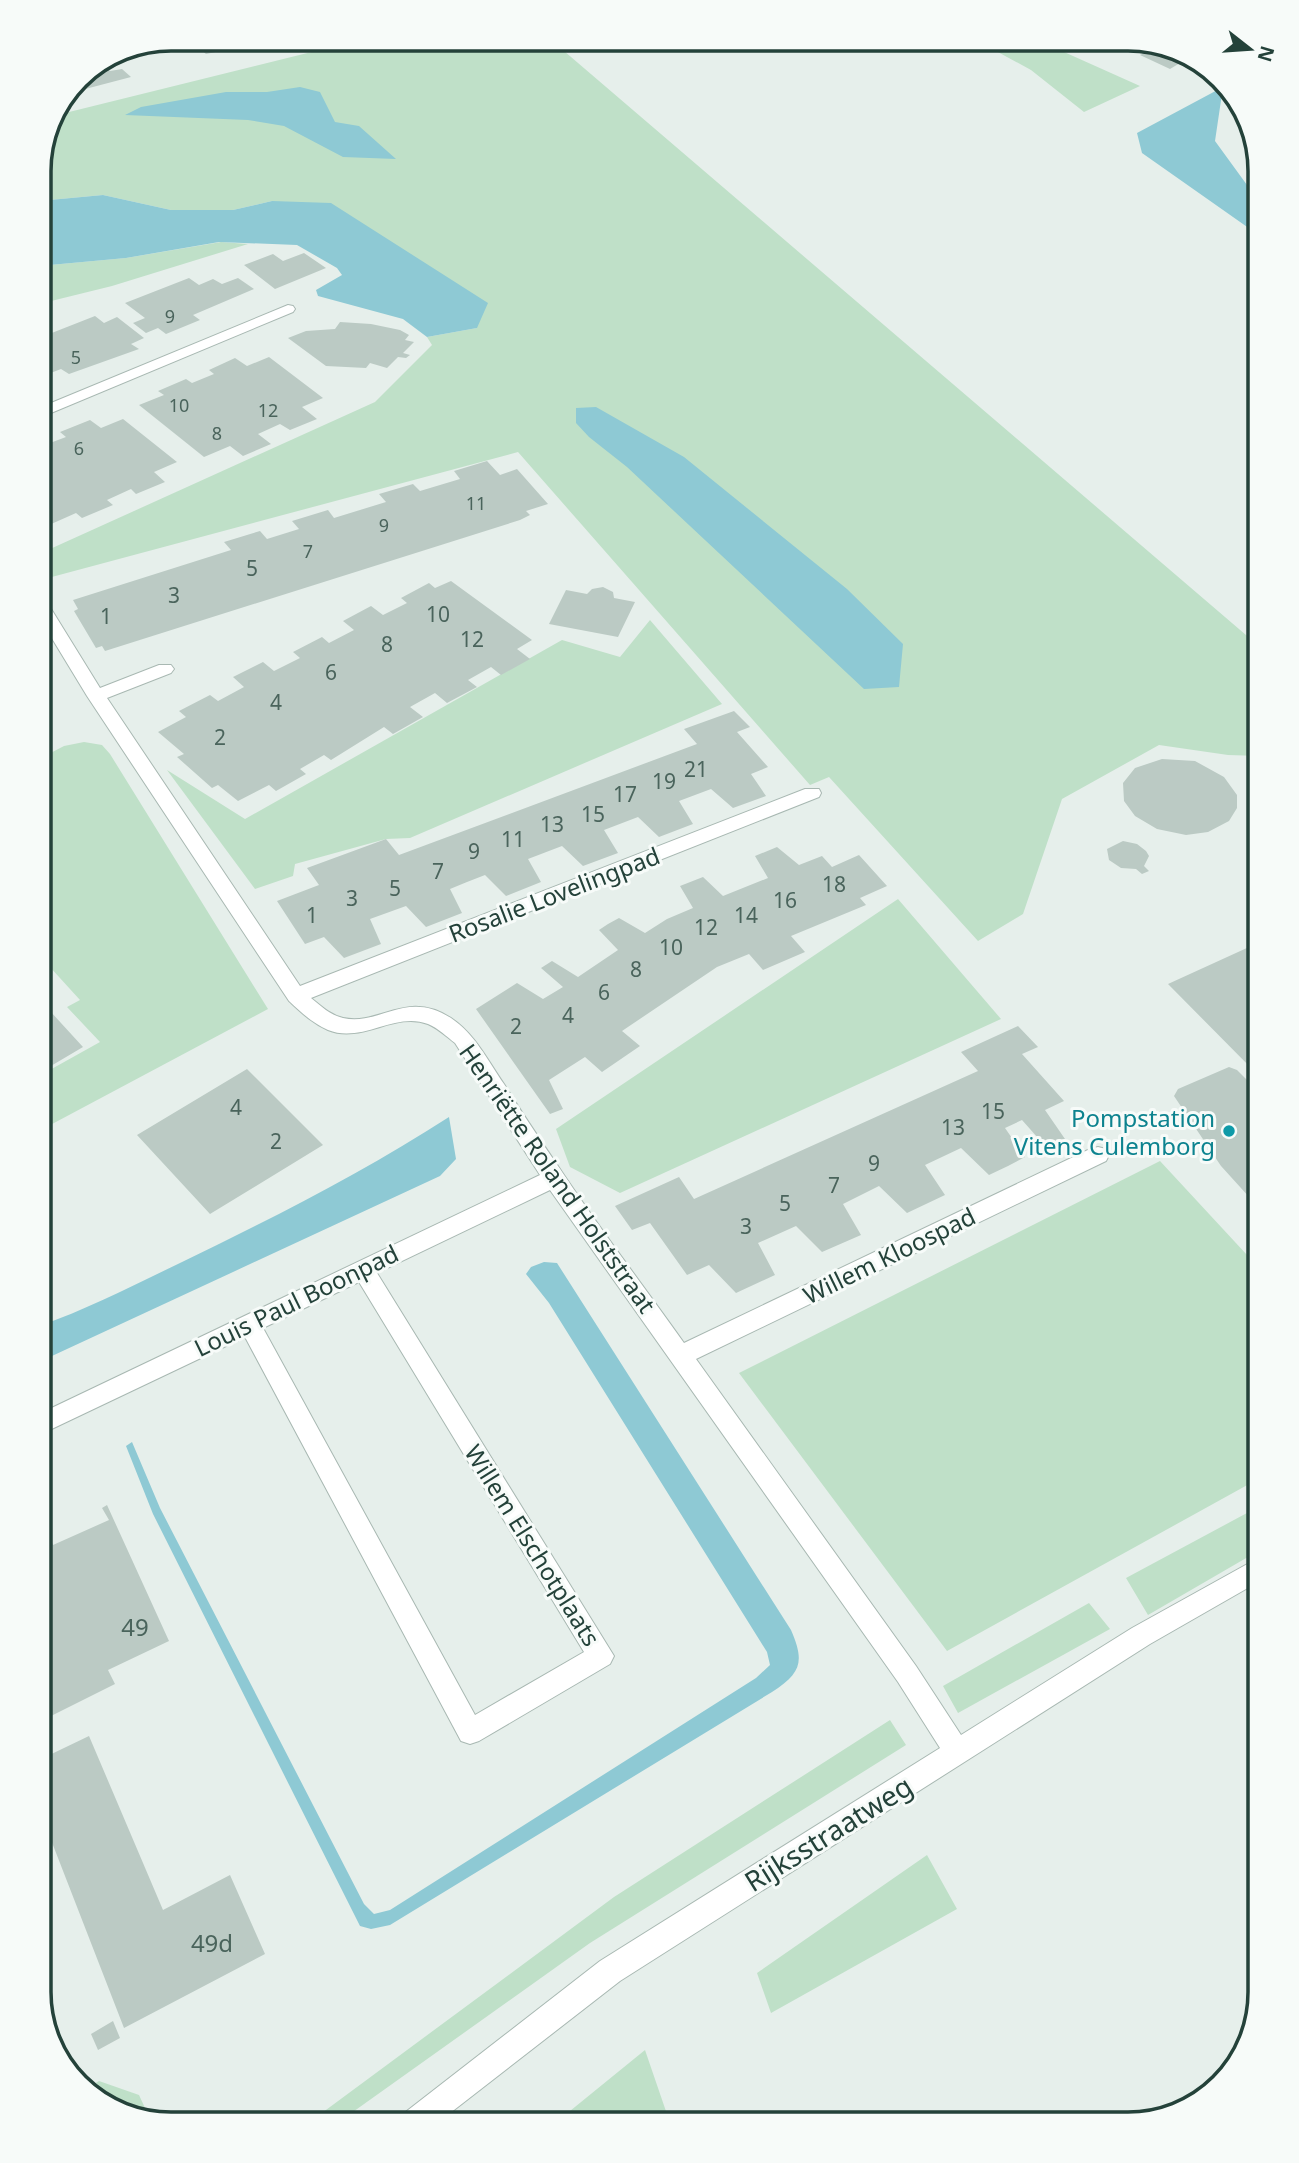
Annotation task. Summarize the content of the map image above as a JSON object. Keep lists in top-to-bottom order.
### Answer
{
  "streets": {
    "street": [
      "Rosalie Lovelingpad",
      "Henriëtte Roland Holststraat",
      "Willem Kloospad",
      "Louis Paul Boonpad",
      "Willem Elschotplaats",
      "Rijksstraatweg"
    ]
  },
  "crossings": [
    ["Rosalie Lovelingpad", "Henriëtte Roland Holststraat"],
    ["Henriëtte Roland Holststraat", "Willem Kloospad"],
    ["Henriëtte Roland Holststraat", "Louis Paul Boonpad"],
    ["Henriëtte Roland Holststraat", "Rijksstraatweg"],
    ["Louis Paul Boonpad", "Willem Elschotplaats"]
  ],
  "places": ["Pompstation Vitens Culemborg"],
  "house_numbers": [
    "9",
    "5",
    "10",
    "12",
    "8",
    "6",
    "11",
    "9",
    "7",
    "5",
    "3",
    "10",
    "1",
    "12",
    "8",
    "6",
    "4",
    "2",
    "21",
    "19",
    "17",
    "15",
    "13",
    "11",
    "9",
    "7",
    "18",
    "5",
    "3",
    "16",
    "1",
    "14",
    "12",
    "10",
    "8",
    "6",
    "4",
    "2",
    "4",
    "15",
    "13",
    "2",
    "9",
    "7",
    "5",
    "3",
    "49",
    "49d"
  ],
  "north": "right"
}
